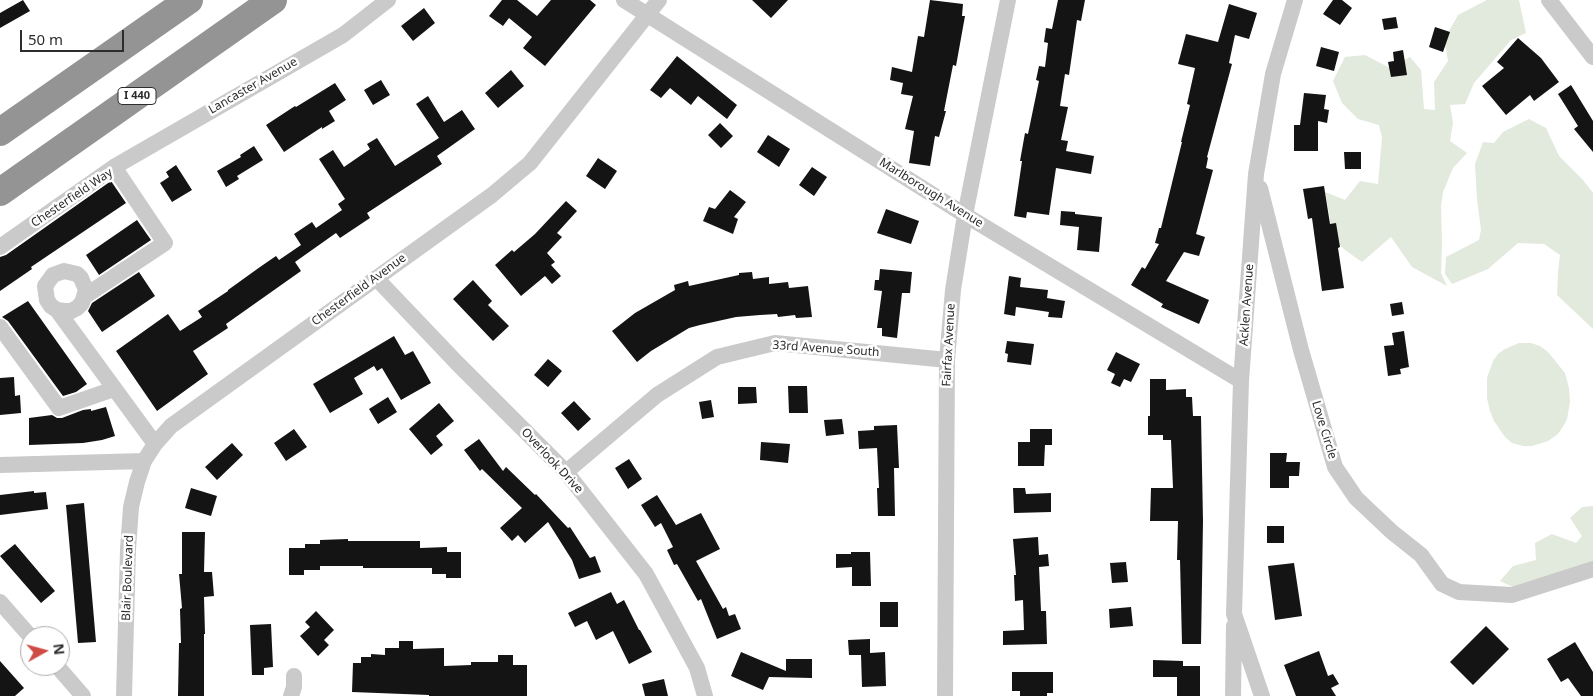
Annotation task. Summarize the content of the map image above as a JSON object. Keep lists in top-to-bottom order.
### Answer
{
  "streets": {
    "highway": ["I 440"],
    "street": [
      "Lancaster Avenue",
      "Marlborough Avenue",
      "Chesterfield Way",
      "Chesterfield Avenue",
      "Acklen Avenue",
      "Fairfax Avenue",
      "33rd Avenue South",
      "Love Circle",
      "Overlook Drive",
      "Blair Boulevard"
    ]
  },
  "crossings": [
    ["Lancaster Avenue", "Chesterfield Way"],
    ["Marlborough Avenue", "Chesterfield Avenue"],
    ["Marlborough Avenue", "Acklen Avenue"],
    ["Marlborough Avenue", "Fairfax Avenue"],
    ["Chesterfield Avenue", "Overlook Drive"],
    ["Chesterfield Avenue", "Blair Boulevard"],
    ["Acklen Avenue", "Love Circle"],
    ["Fairfax Avenue", "33rd Avenue South"],
    ["33rd Avenue South", "Overlook Drive"]
  ],
  "scale_bar": "50 m",
  "north": "right"
}
